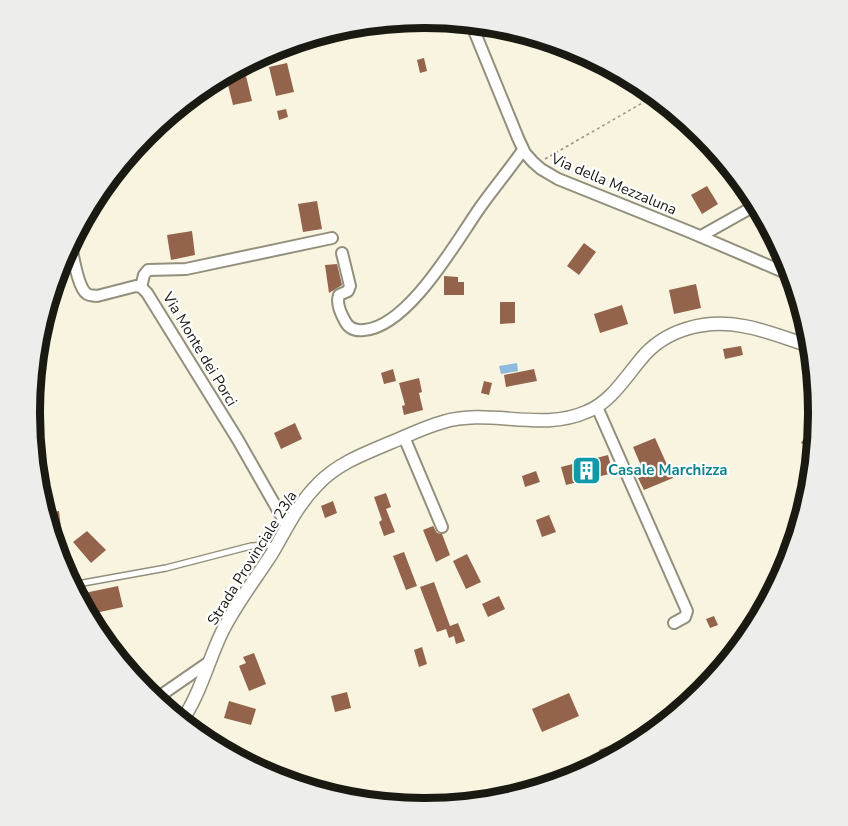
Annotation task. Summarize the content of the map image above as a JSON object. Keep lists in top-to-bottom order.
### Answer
{
  "streets": {
    "street": ["Via della Mezzaluna", "Via Monte dei Porci", "Strada Provinciale 23/a"]
  },
  "crossings": [
    ["Via Monte dei Porci", "Strada Provinciale 23/a"]
  ],
  "places": {
    "building": ["Casale Marchizza"]
  }
}
